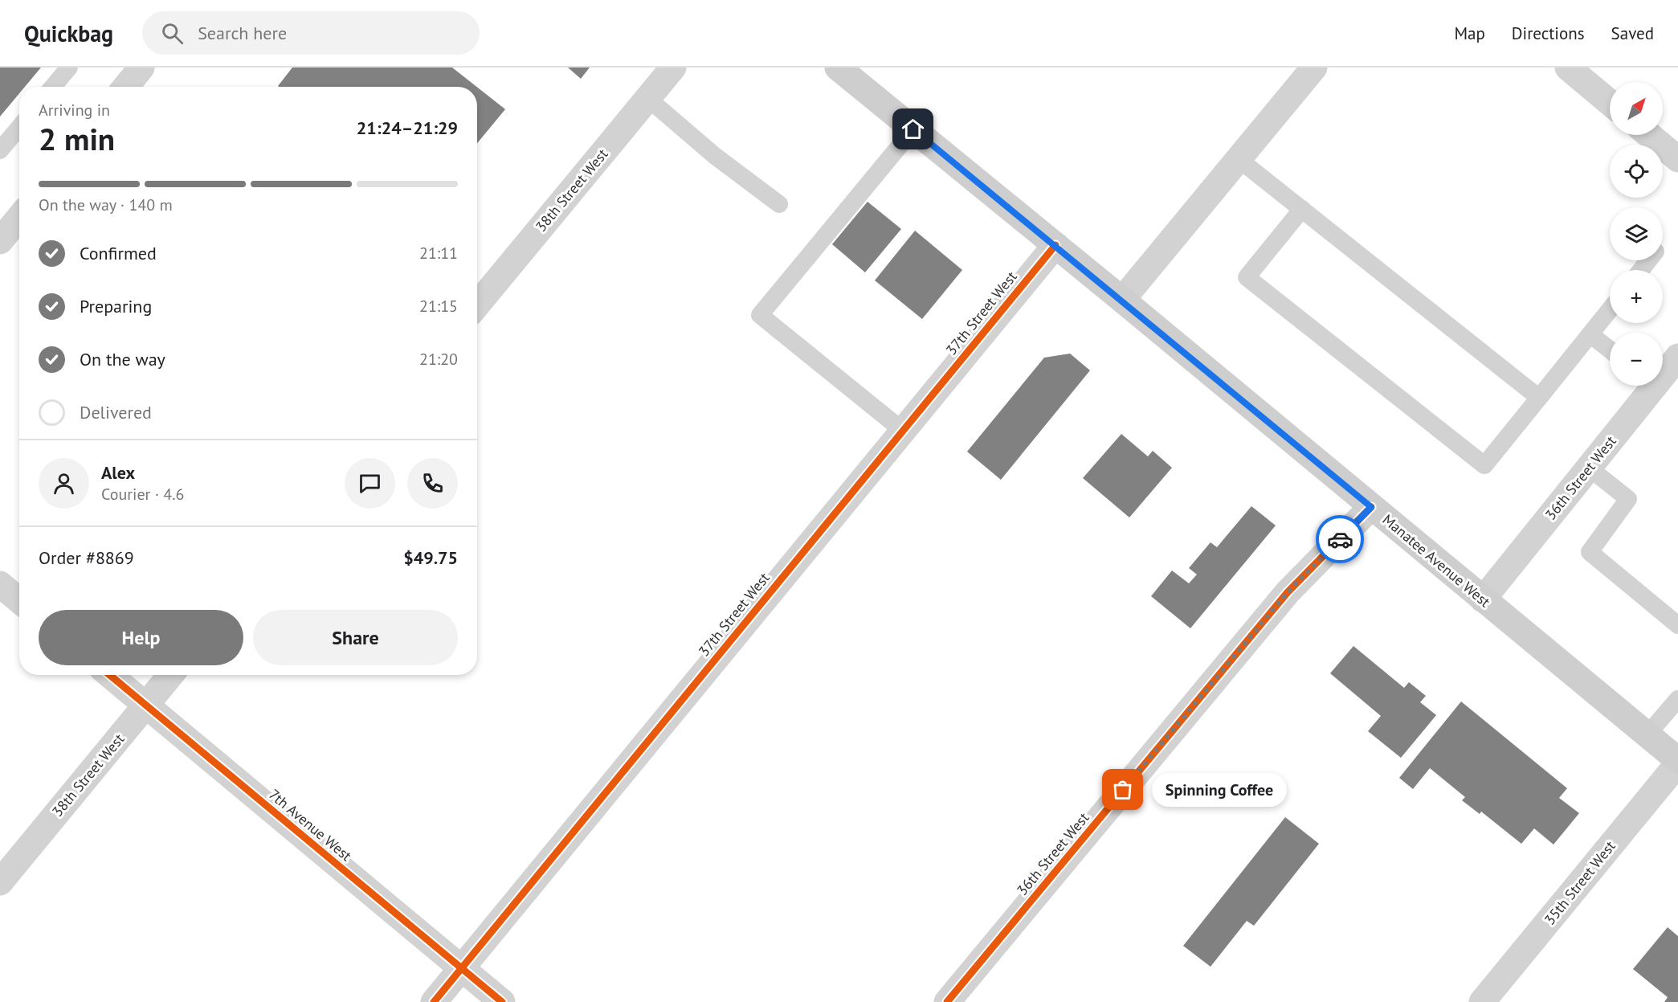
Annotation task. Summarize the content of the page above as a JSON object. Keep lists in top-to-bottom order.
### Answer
{
  "streets": {
    "main road": ["Manatee Avenue West"],
    "street": [
      "38th Street West",
      "37th Street West",
      "36th Street West",
      "7th Avenue West",
      "35th Street West"
    ]
  },
  "crossings": [
    ["38th Street West", "7th Avenue West"],
    ["37th Street West", "Manatee Avenue West"],
    ["37th Street West", "7th Avenue West"],
    ["36th Street West", "Manatee Avenue West"]
  ],
  "places": ["Spinning Coffee"],
  "north": "top right",
  "page": {
    "header": "Quickbag",
    "search": "Search here",
    "nav": ["Map", "Directions", "Saved"],
    "map_buttons": ["+", "−"],
    "heading": ["2 min", "Arriving in", "21:24–21:29"],
    "panel": [
      "Alex",
      "Courier · 4.6",
      "Order #8869",
      "$49.75"
    ],
    "bar": "On the way · 140 m",
    "list": [
      ["Confirmed", "21:11"],
      ["Preparing", "21:15"],
      ["On the way", "21:20"],
      "Delivered"
    ],
    "buttons": ["Help", "Share"],
    "bubble": "Spinning Coffee"
  }
}
